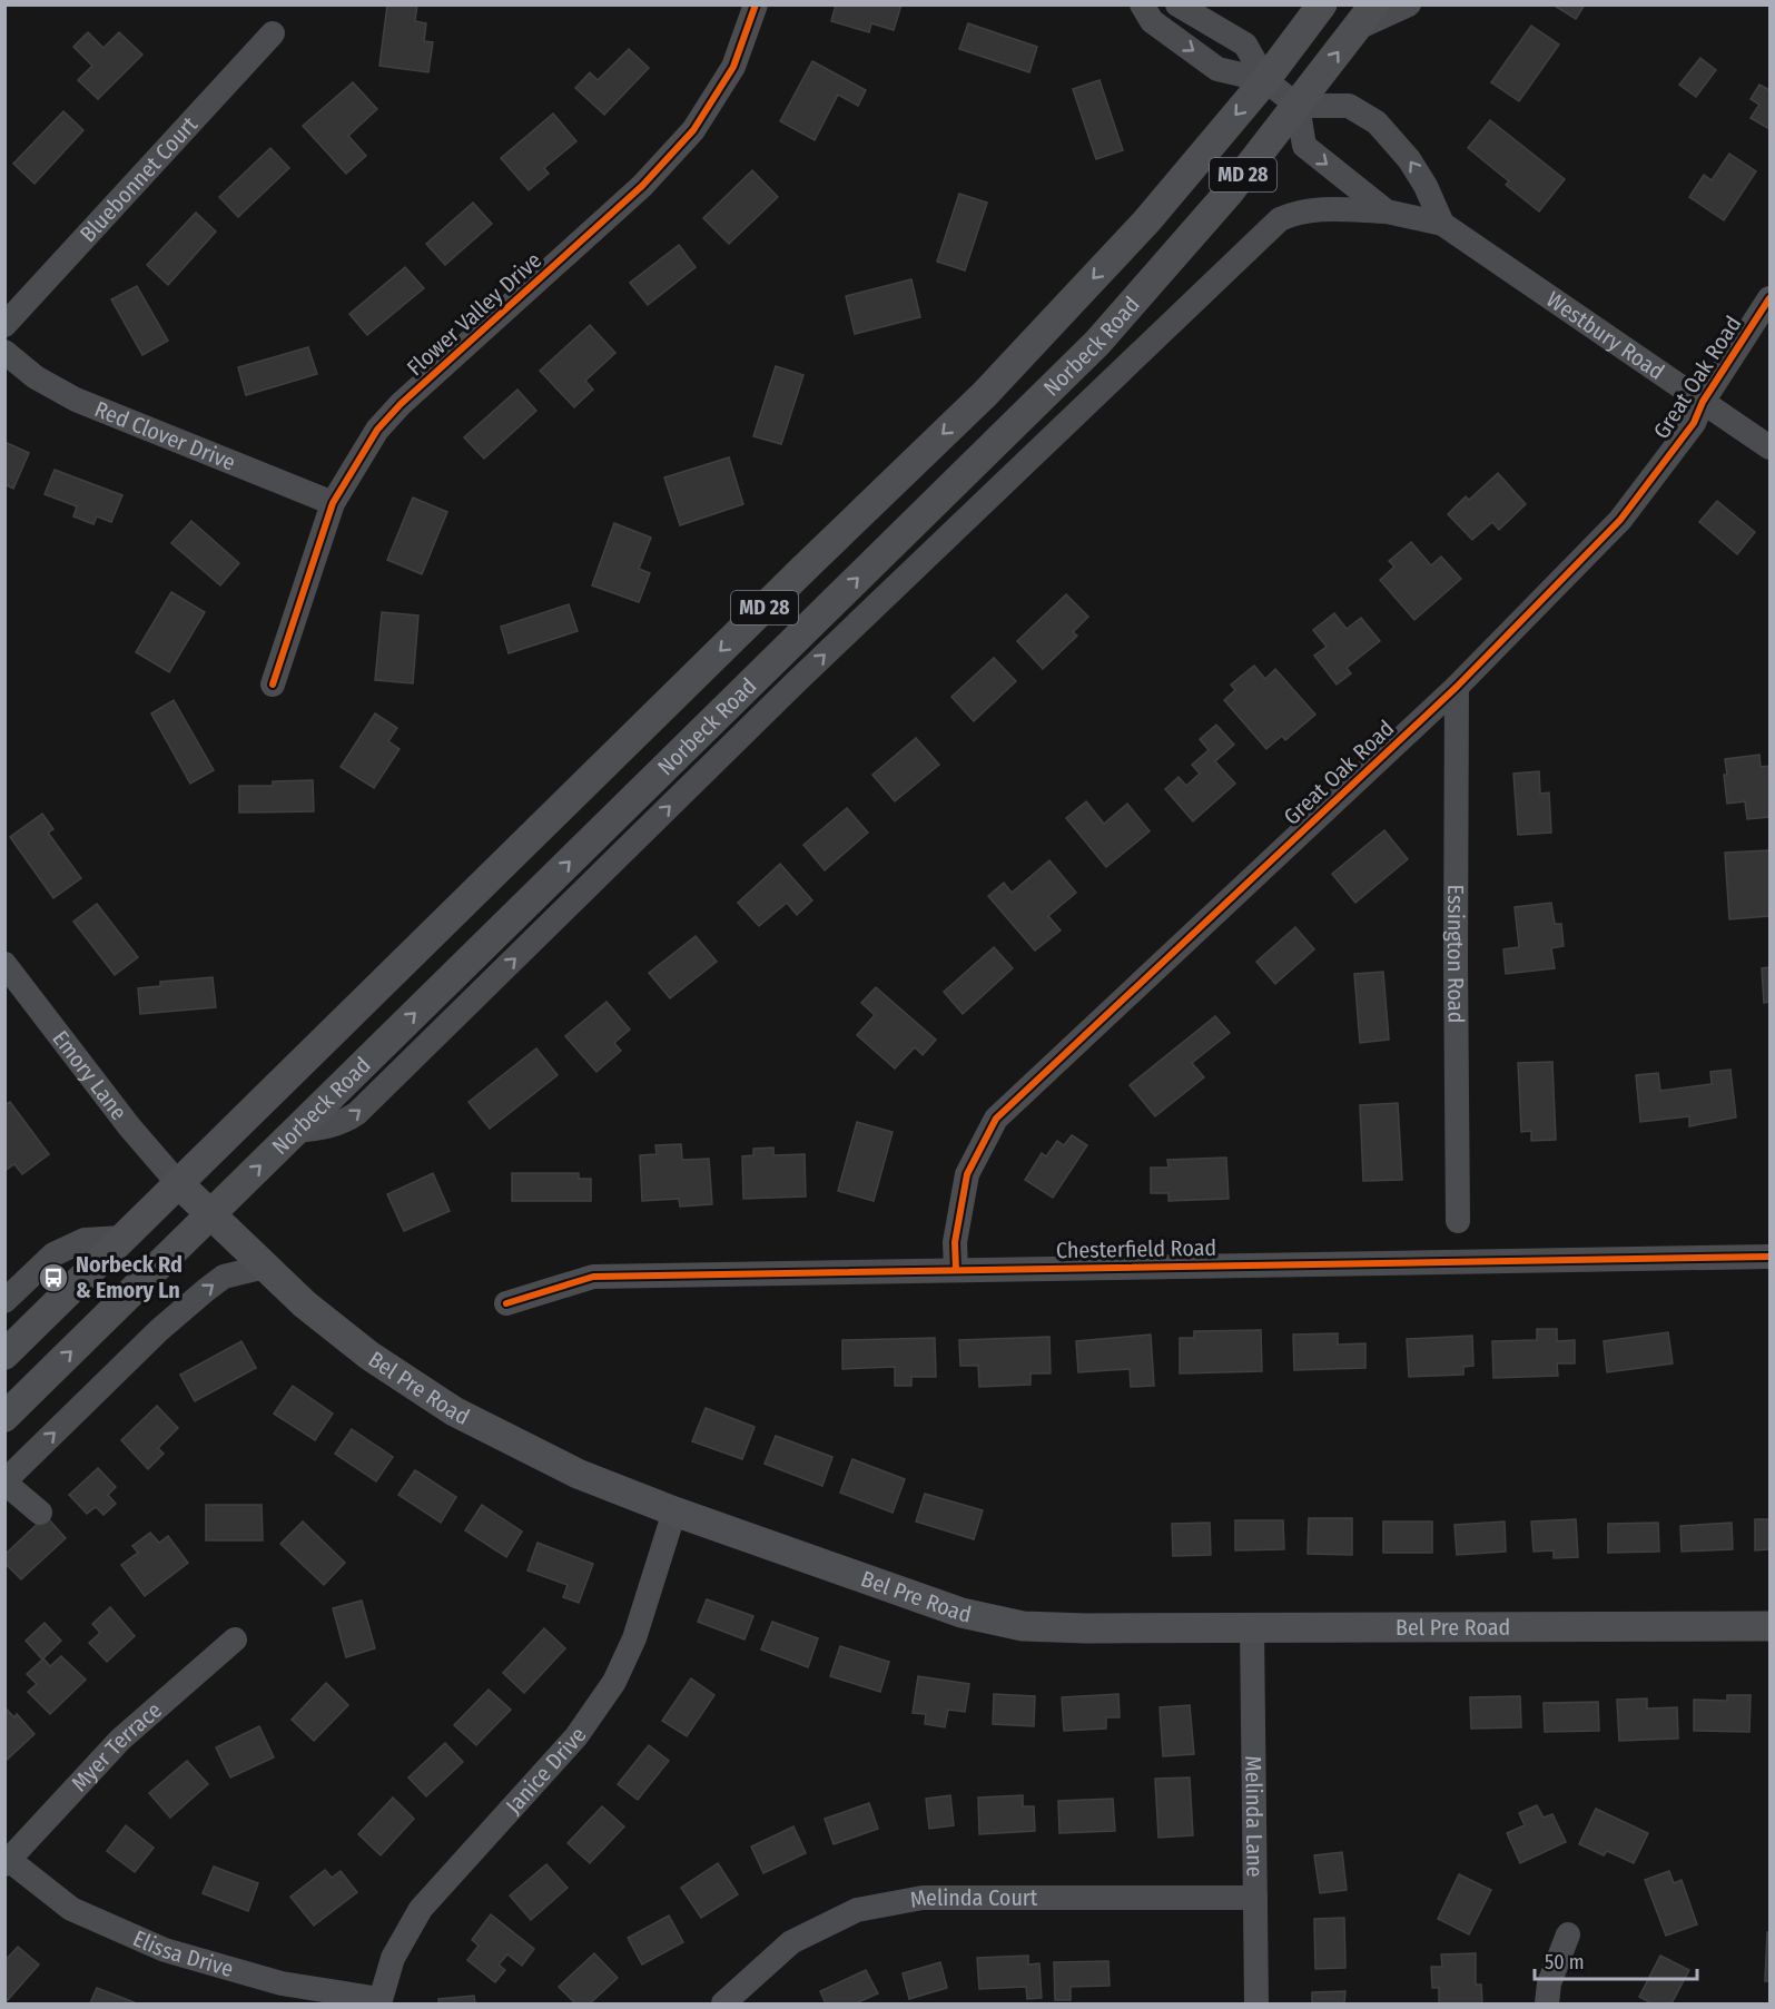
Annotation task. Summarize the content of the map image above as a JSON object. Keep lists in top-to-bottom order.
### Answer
{
  "streets": {
    "main road": ["MD 28", "Norbeck Road", "Bel Pre Road"],
    "street": [
      "Bluebonnet Court",
      "Flower Valley Drive",
      "Westbury Road",
      "Great Oak Road",
      "Red Clover Drive",
      "Essington Road",
      "Emory Lane",
      "Chesterfield Road",
      "Myer Terrace",
      "Janice Drive",
      "Melinda Lane",
      "Melinda Court",
      "Elissa Drive"
    ]
  },
  "crossings": [
    ["Flower Valley Drive", "Red Clover Drive"],
    ["Westbury Road", "Norbeck Road"],
    ["Westbury Road", "Great Oak Road"],
    ["Norbeck Road", "Emory Lane"],
    ["Norbeck Road", "Bel Pre Road"],
    ["Great Oak Road", "Essington Road"],
    ["Great Oak Road", "Chesterfield Road"],
    ["Emory Lane", "Bel Pre Road"],
    ["Bel Pre Road", "Janice Drive"],
    ["Bel Pre Road", "Melinda Lane"],
    ["Myer Terrace", "Elissa Drive"],
    ["Janice Drive", "Elissa Drive"],
    ["Melinda Lane", "Melinda Court"]
  ],
  "places": {
    "bus stop": ["Norbeck Rd & Emory Ln"]
  },
  "scale_bar": "50 m"
}
